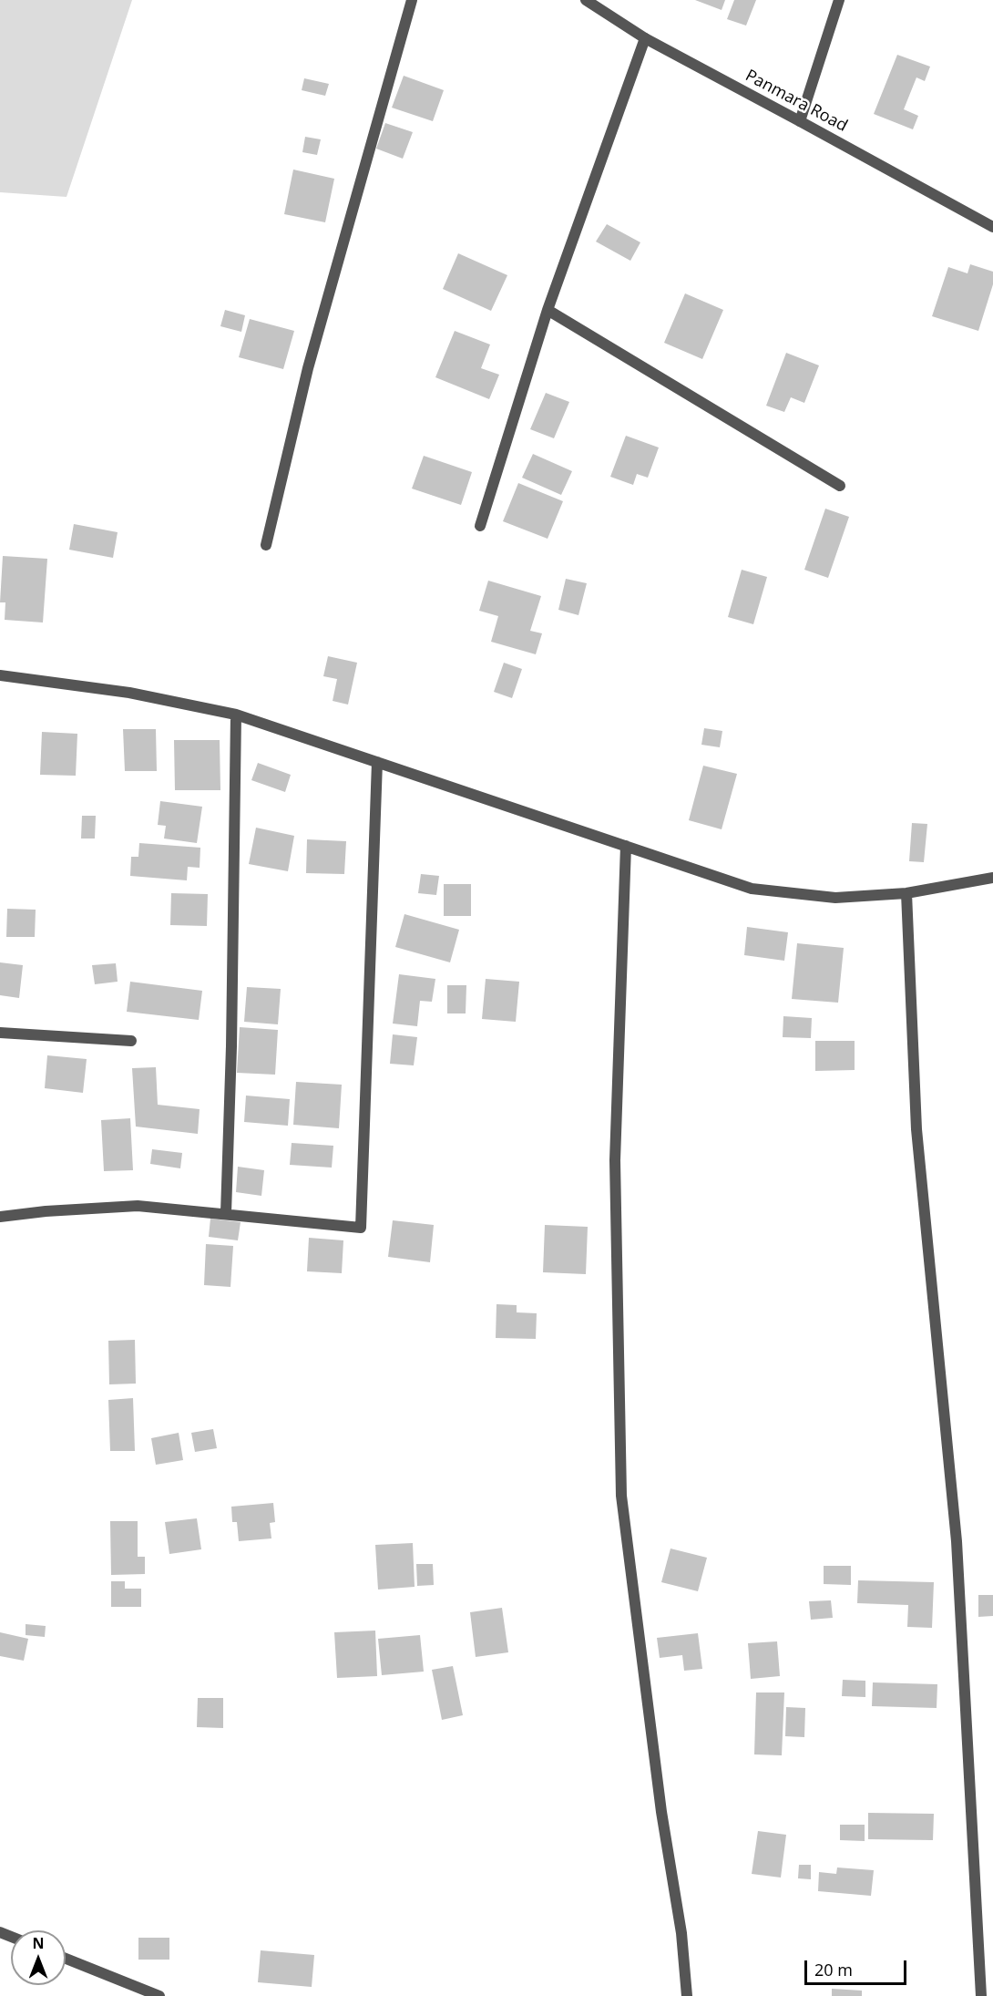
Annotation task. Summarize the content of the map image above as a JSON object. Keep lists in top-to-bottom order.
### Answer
{
  "streets": {
    "street": ["Panmara Road"]
  },
  "scale_bar": "20 m",
  "north": "top"
}
